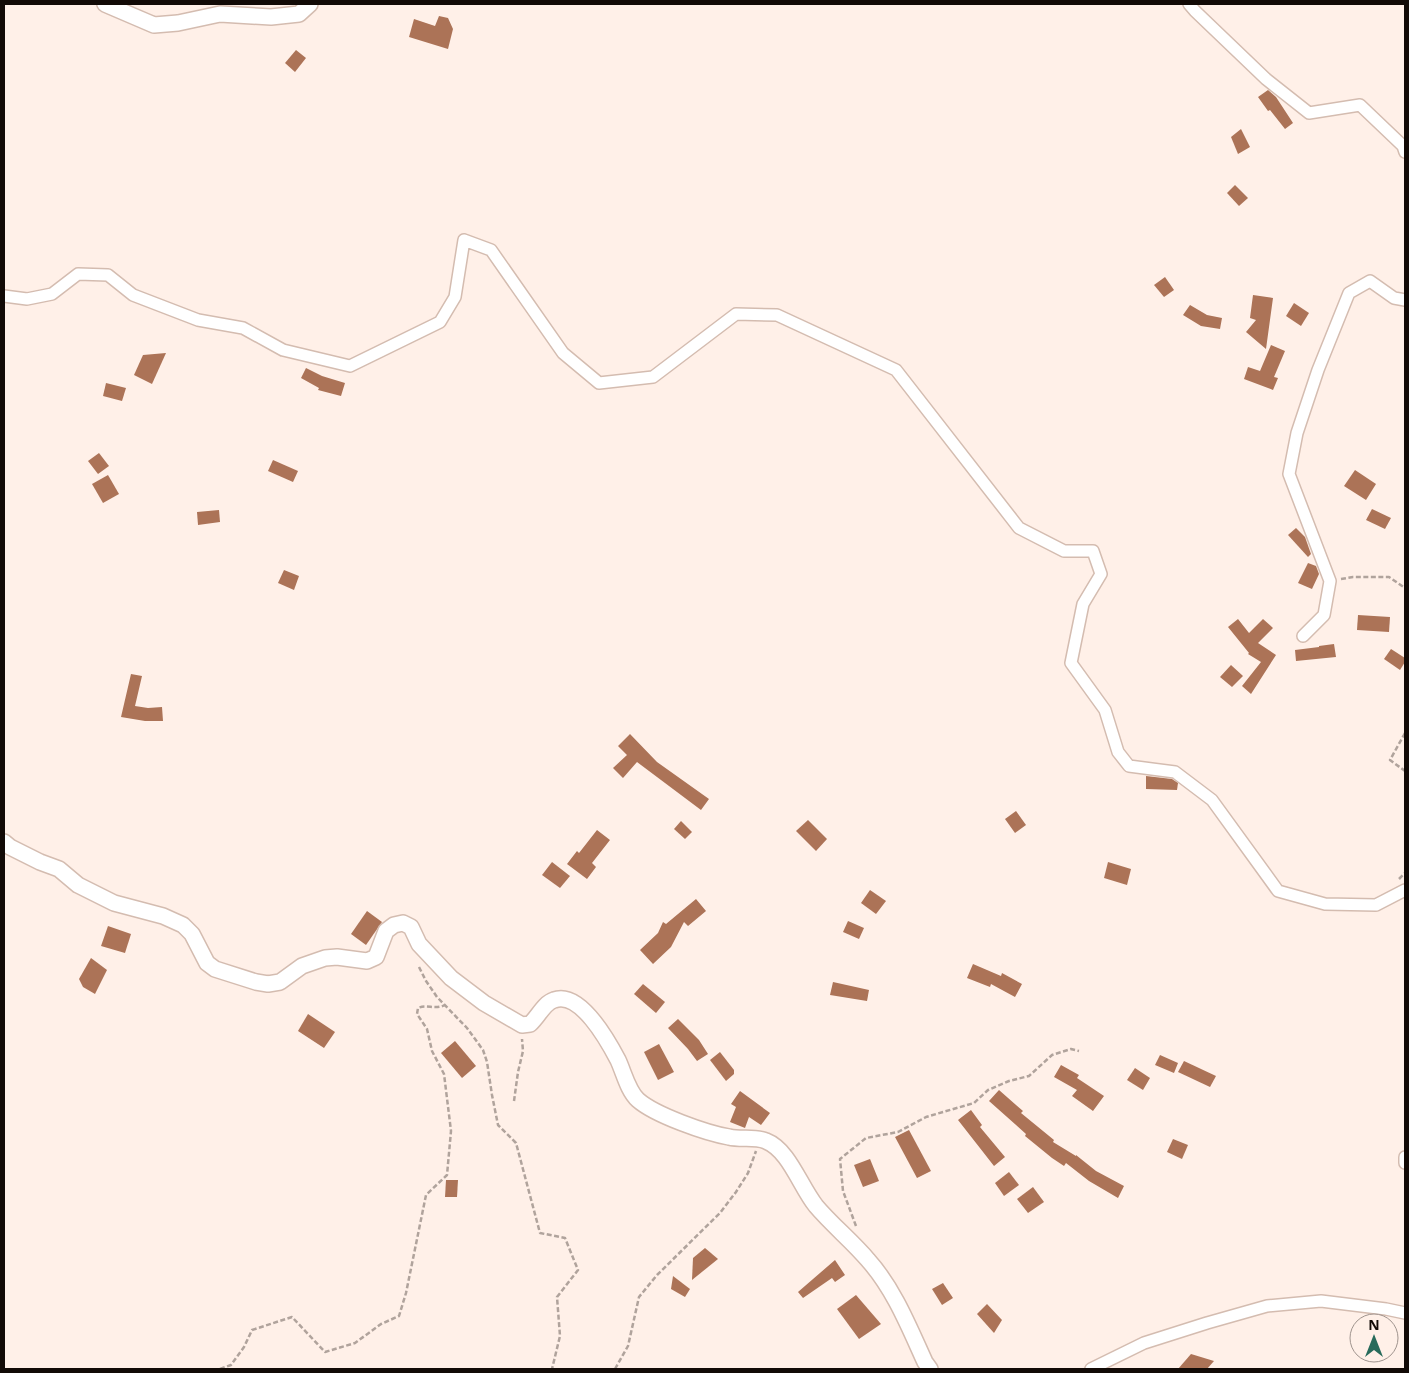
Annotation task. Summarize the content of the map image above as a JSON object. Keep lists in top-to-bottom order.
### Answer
{
  "north": "top"
}
